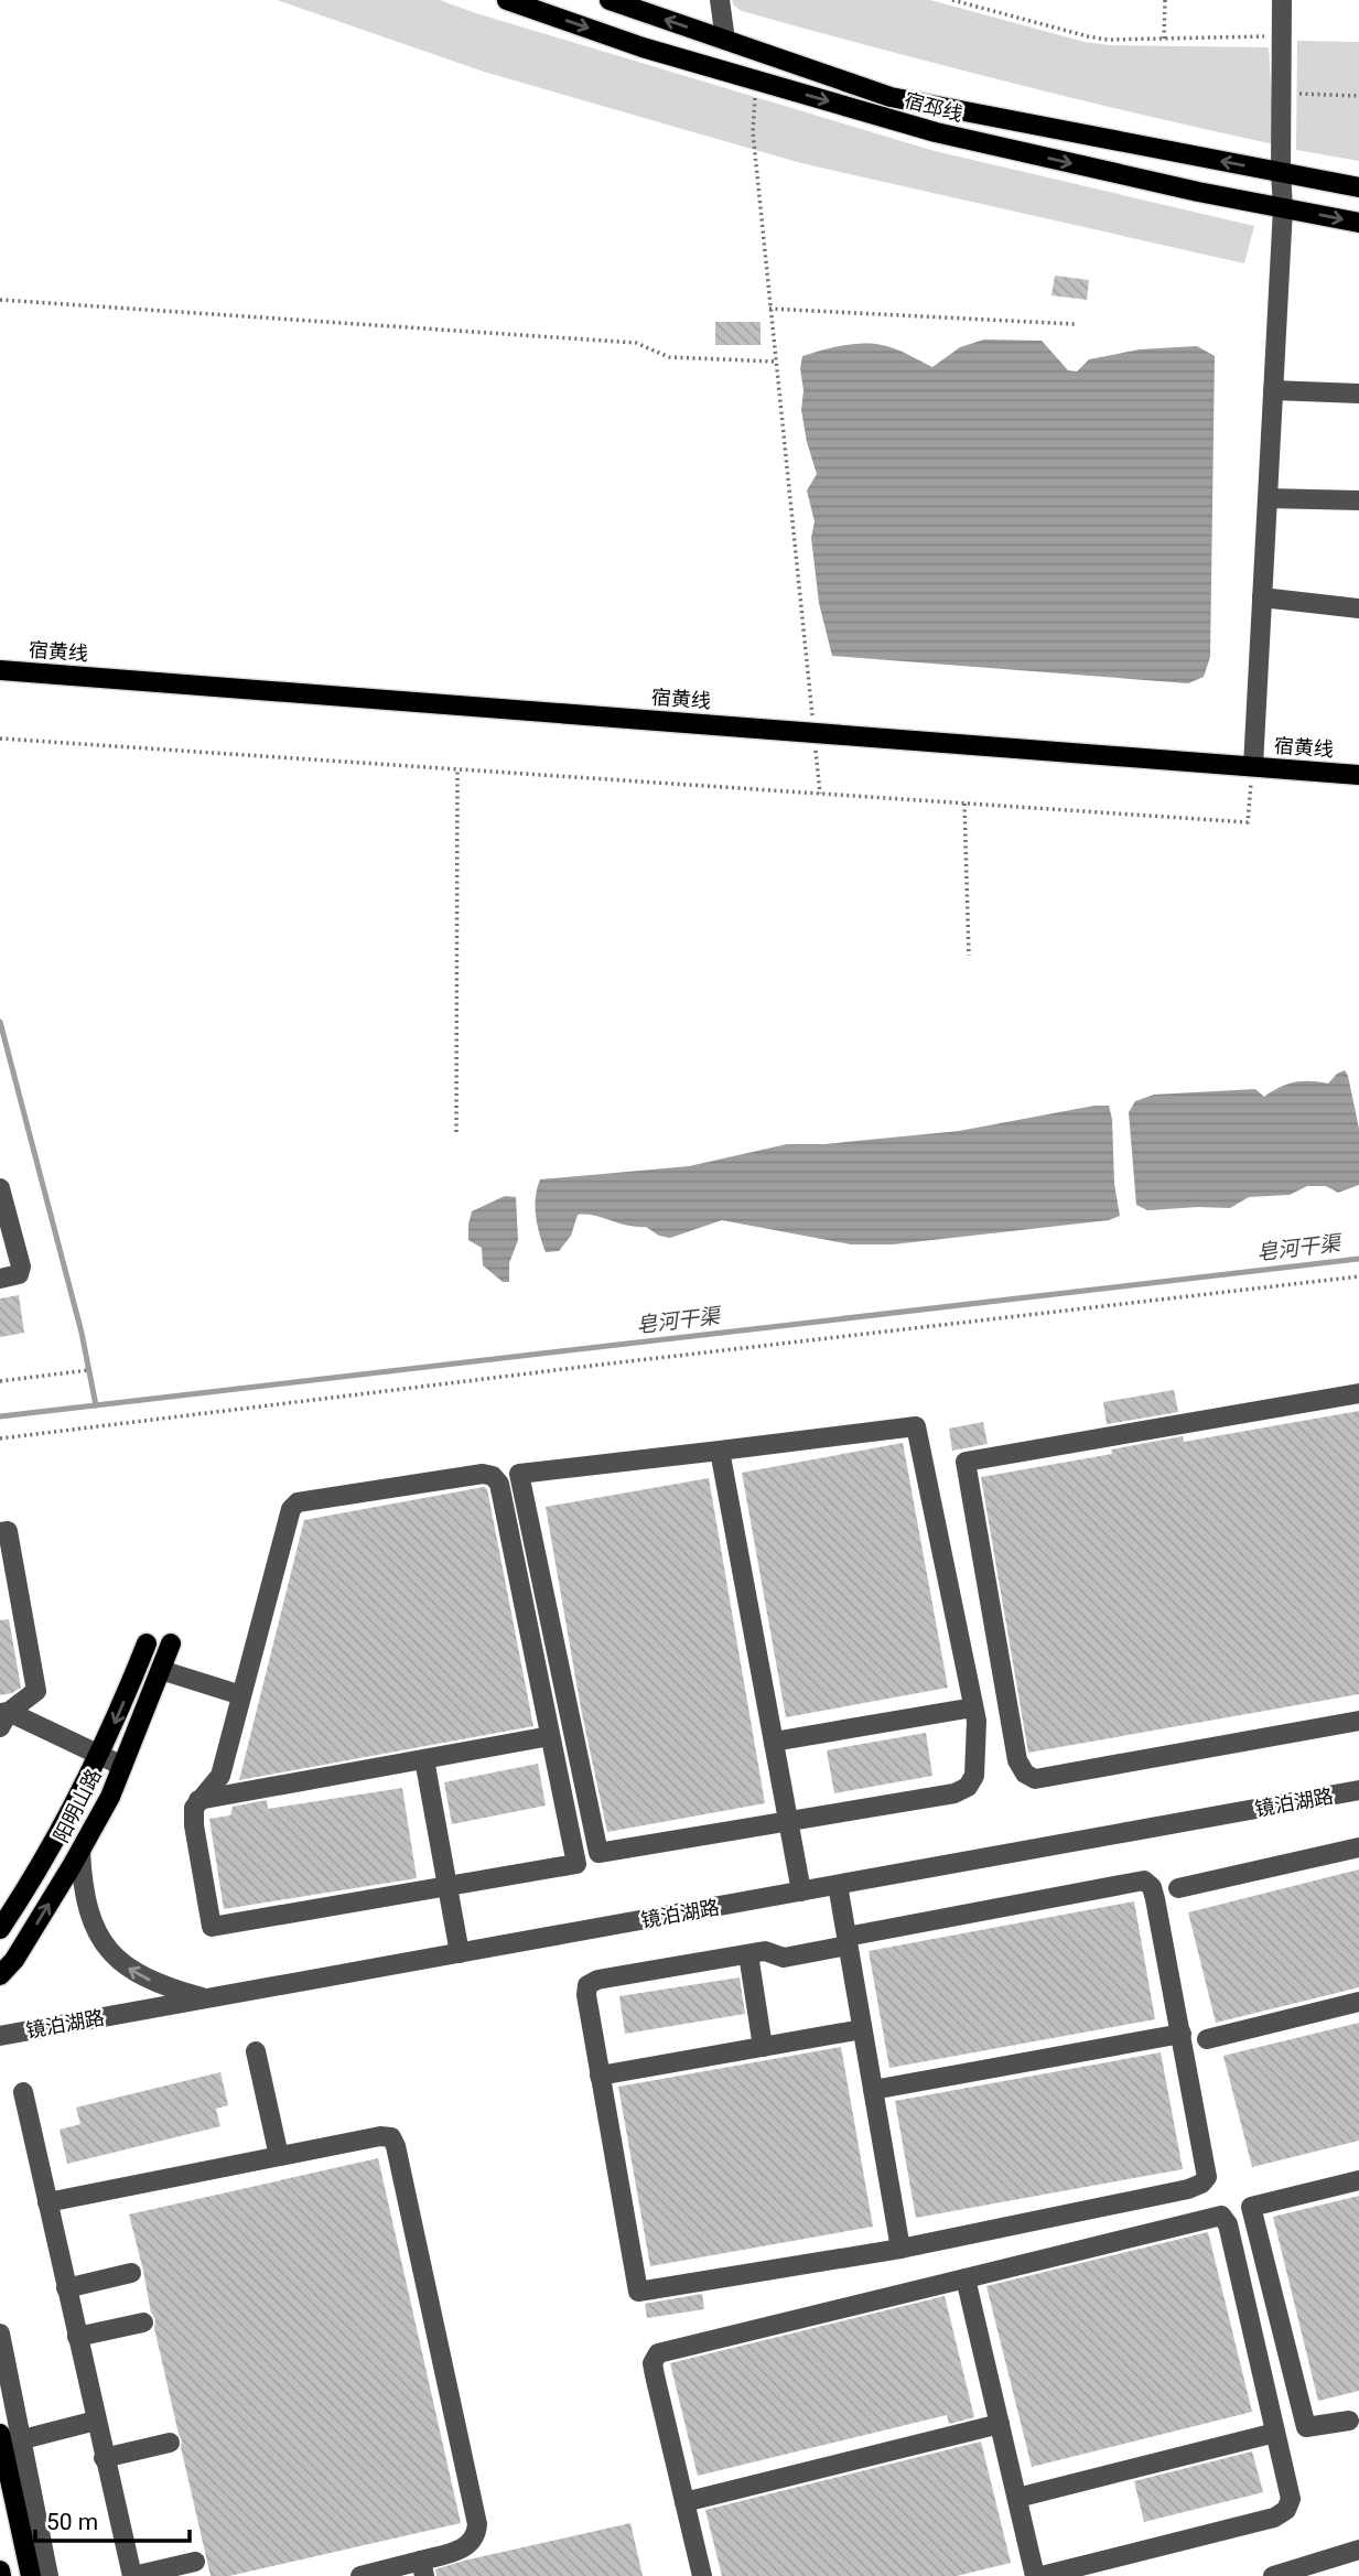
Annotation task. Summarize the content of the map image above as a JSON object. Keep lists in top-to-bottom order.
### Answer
{
  "streets": {
    "main road": ["宿邳线", "宿黄线", "阳明山路"],
    "street": ["镜泊湖路"]
  },
  "water": ["皂河干渠"],
  "scale_bar": "50 m"
}
